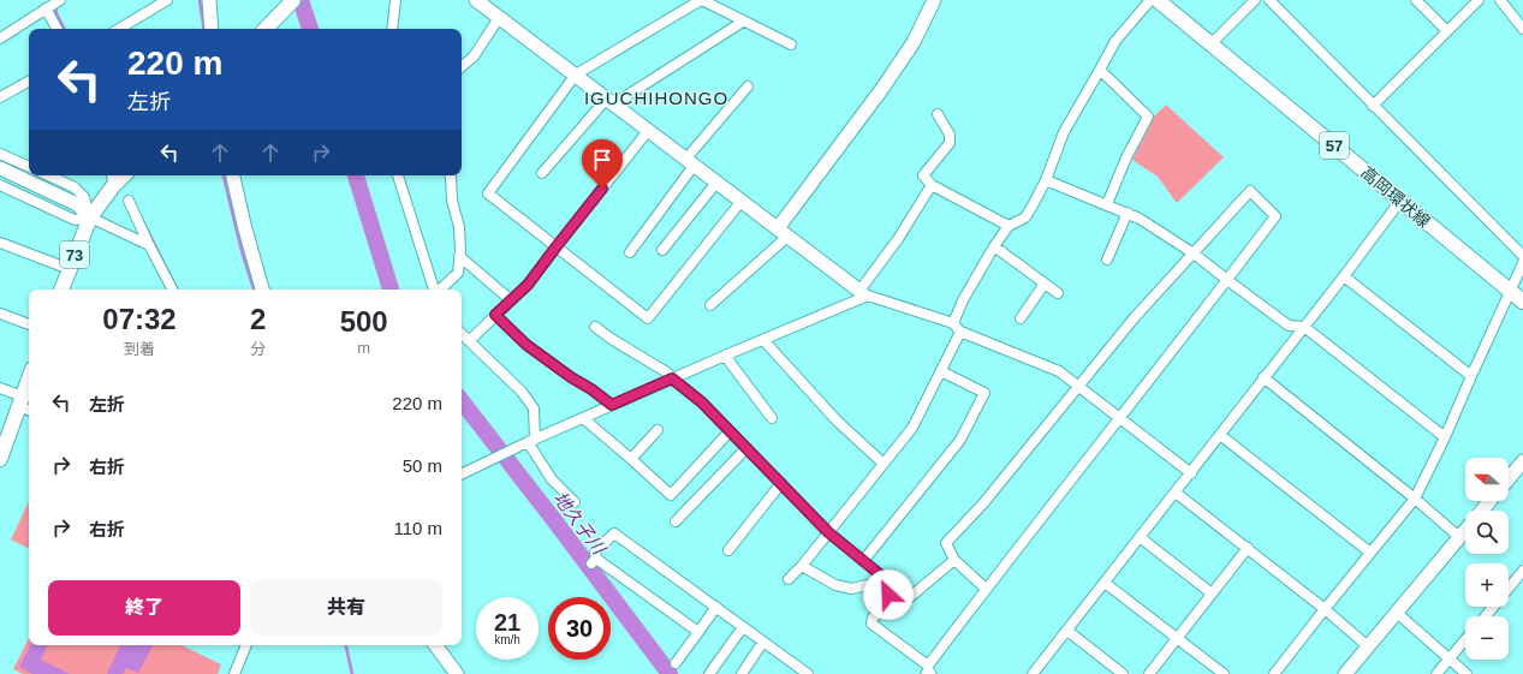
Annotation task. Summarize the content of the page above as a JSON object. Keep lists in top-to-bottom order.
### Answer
{
  "streets": {
    "main road": ["57", "高岡環状線", "73"]
  },
  "districts": ["IGUCHIHONGO"],
  "water": ["地久子川"],
  "north": "left",
  "page": {
    "turn": ["220 m", "左折"],
    "eta": [
      "07:32",
      "到着",
      "2",
      "分",
      "500",
      "m"
    ],
    "list": [
      {
        "name": "左折",
        "value": "220 m"
      },
      {
        "name": "右折",
        "value": "50 m"
      },
      {
        "name": "右折",
        "value": "110 m"
      }
    ],
    "map_buttons": ["+", "−"],
    "buttons": ["終了", "共有"],
    "speed": "21 km/h",
    "limit": "30"
  }
}
